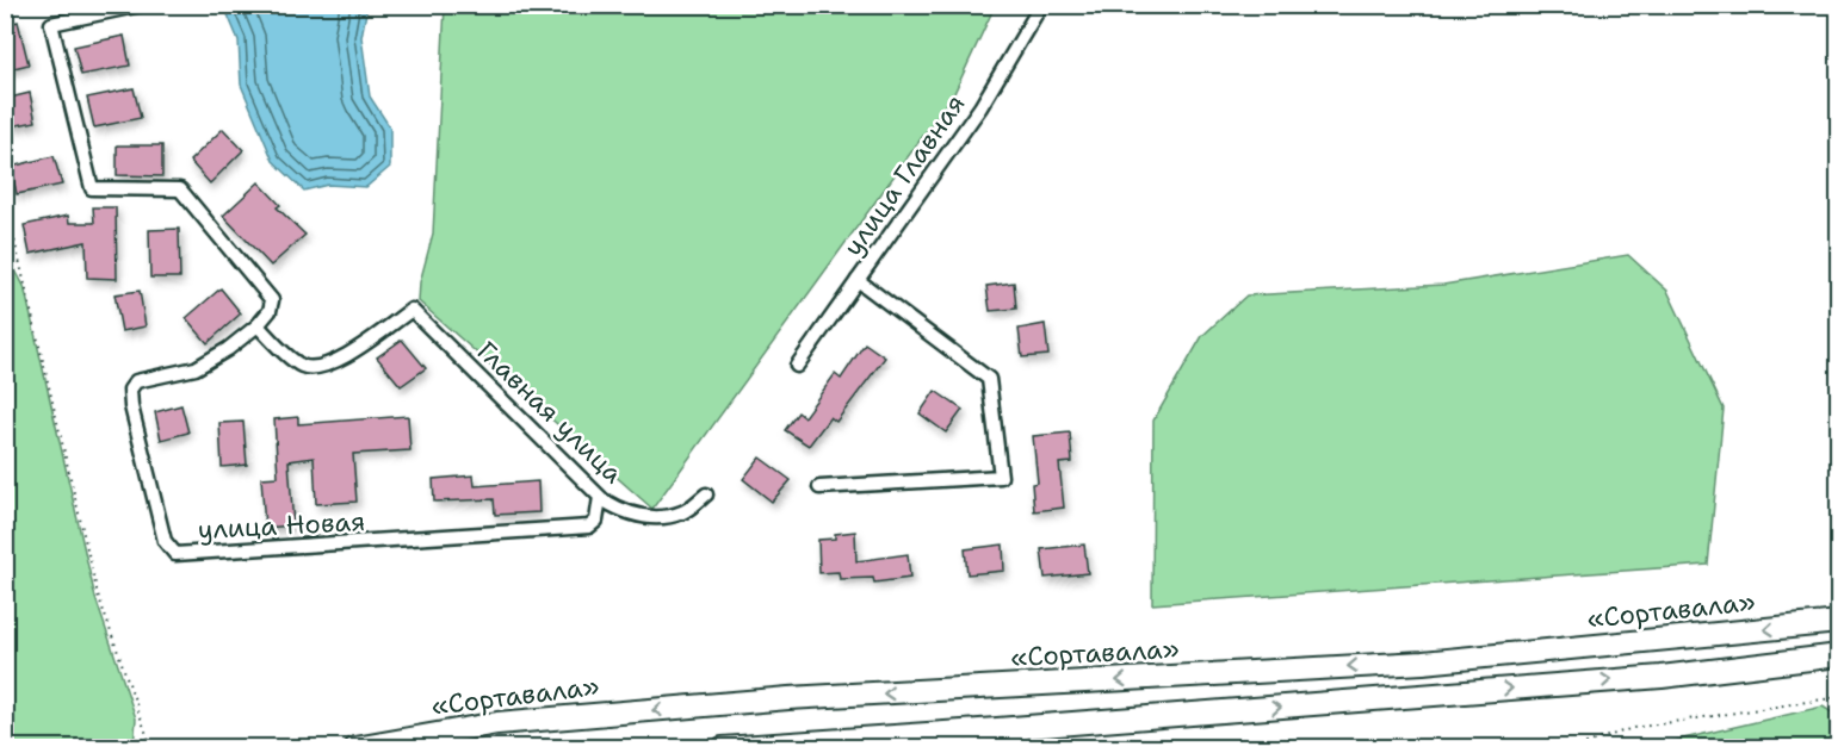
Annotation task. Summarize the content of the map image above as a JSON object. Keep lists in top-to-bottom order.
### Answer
{
  "streets": {
    "highway": ["«Сортавала»"],
    "street": ["улица Главная", "Главная улица", "улица Новая"]
  },
  "crossings": [
    ["Главная улица", "улица Новая"]
  ]
}
